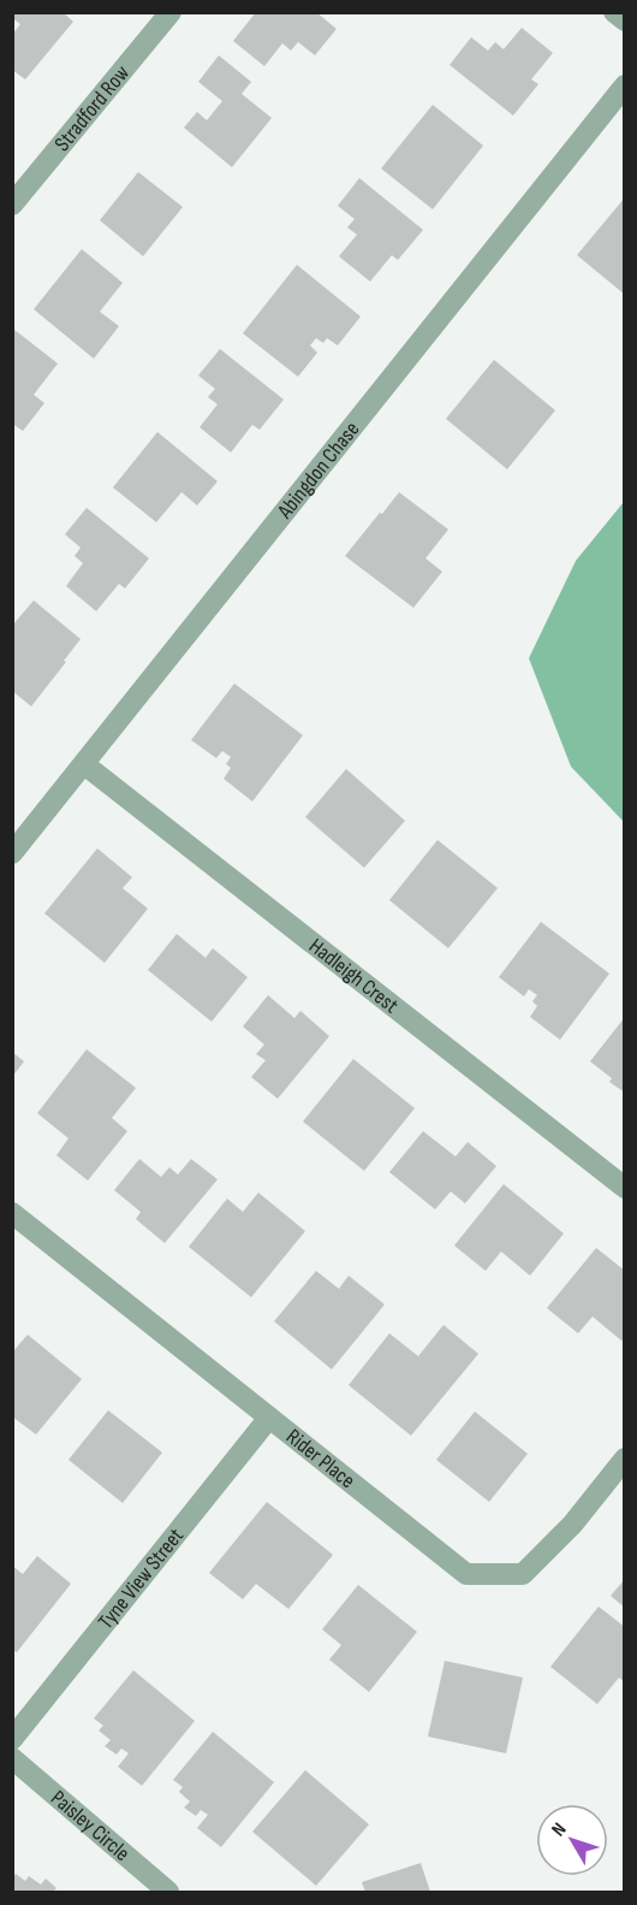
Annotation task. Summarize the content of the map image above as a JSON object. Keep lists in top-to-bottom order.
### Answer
{
  "streets": {
    "street": [
      "Stradford Row",
      "Abingdon Chase",
      "Hadleigh Crest",
      "Rider Place",
      "Tyne View Street",
      "Paisley Circle"
    ]
  },
  "crossings": [
    ["Abingdon Chase", "Hadleigh Crest"],
    ["Rider Place", "Tyne View Street"]
  ],
  "north": "top left"
}
